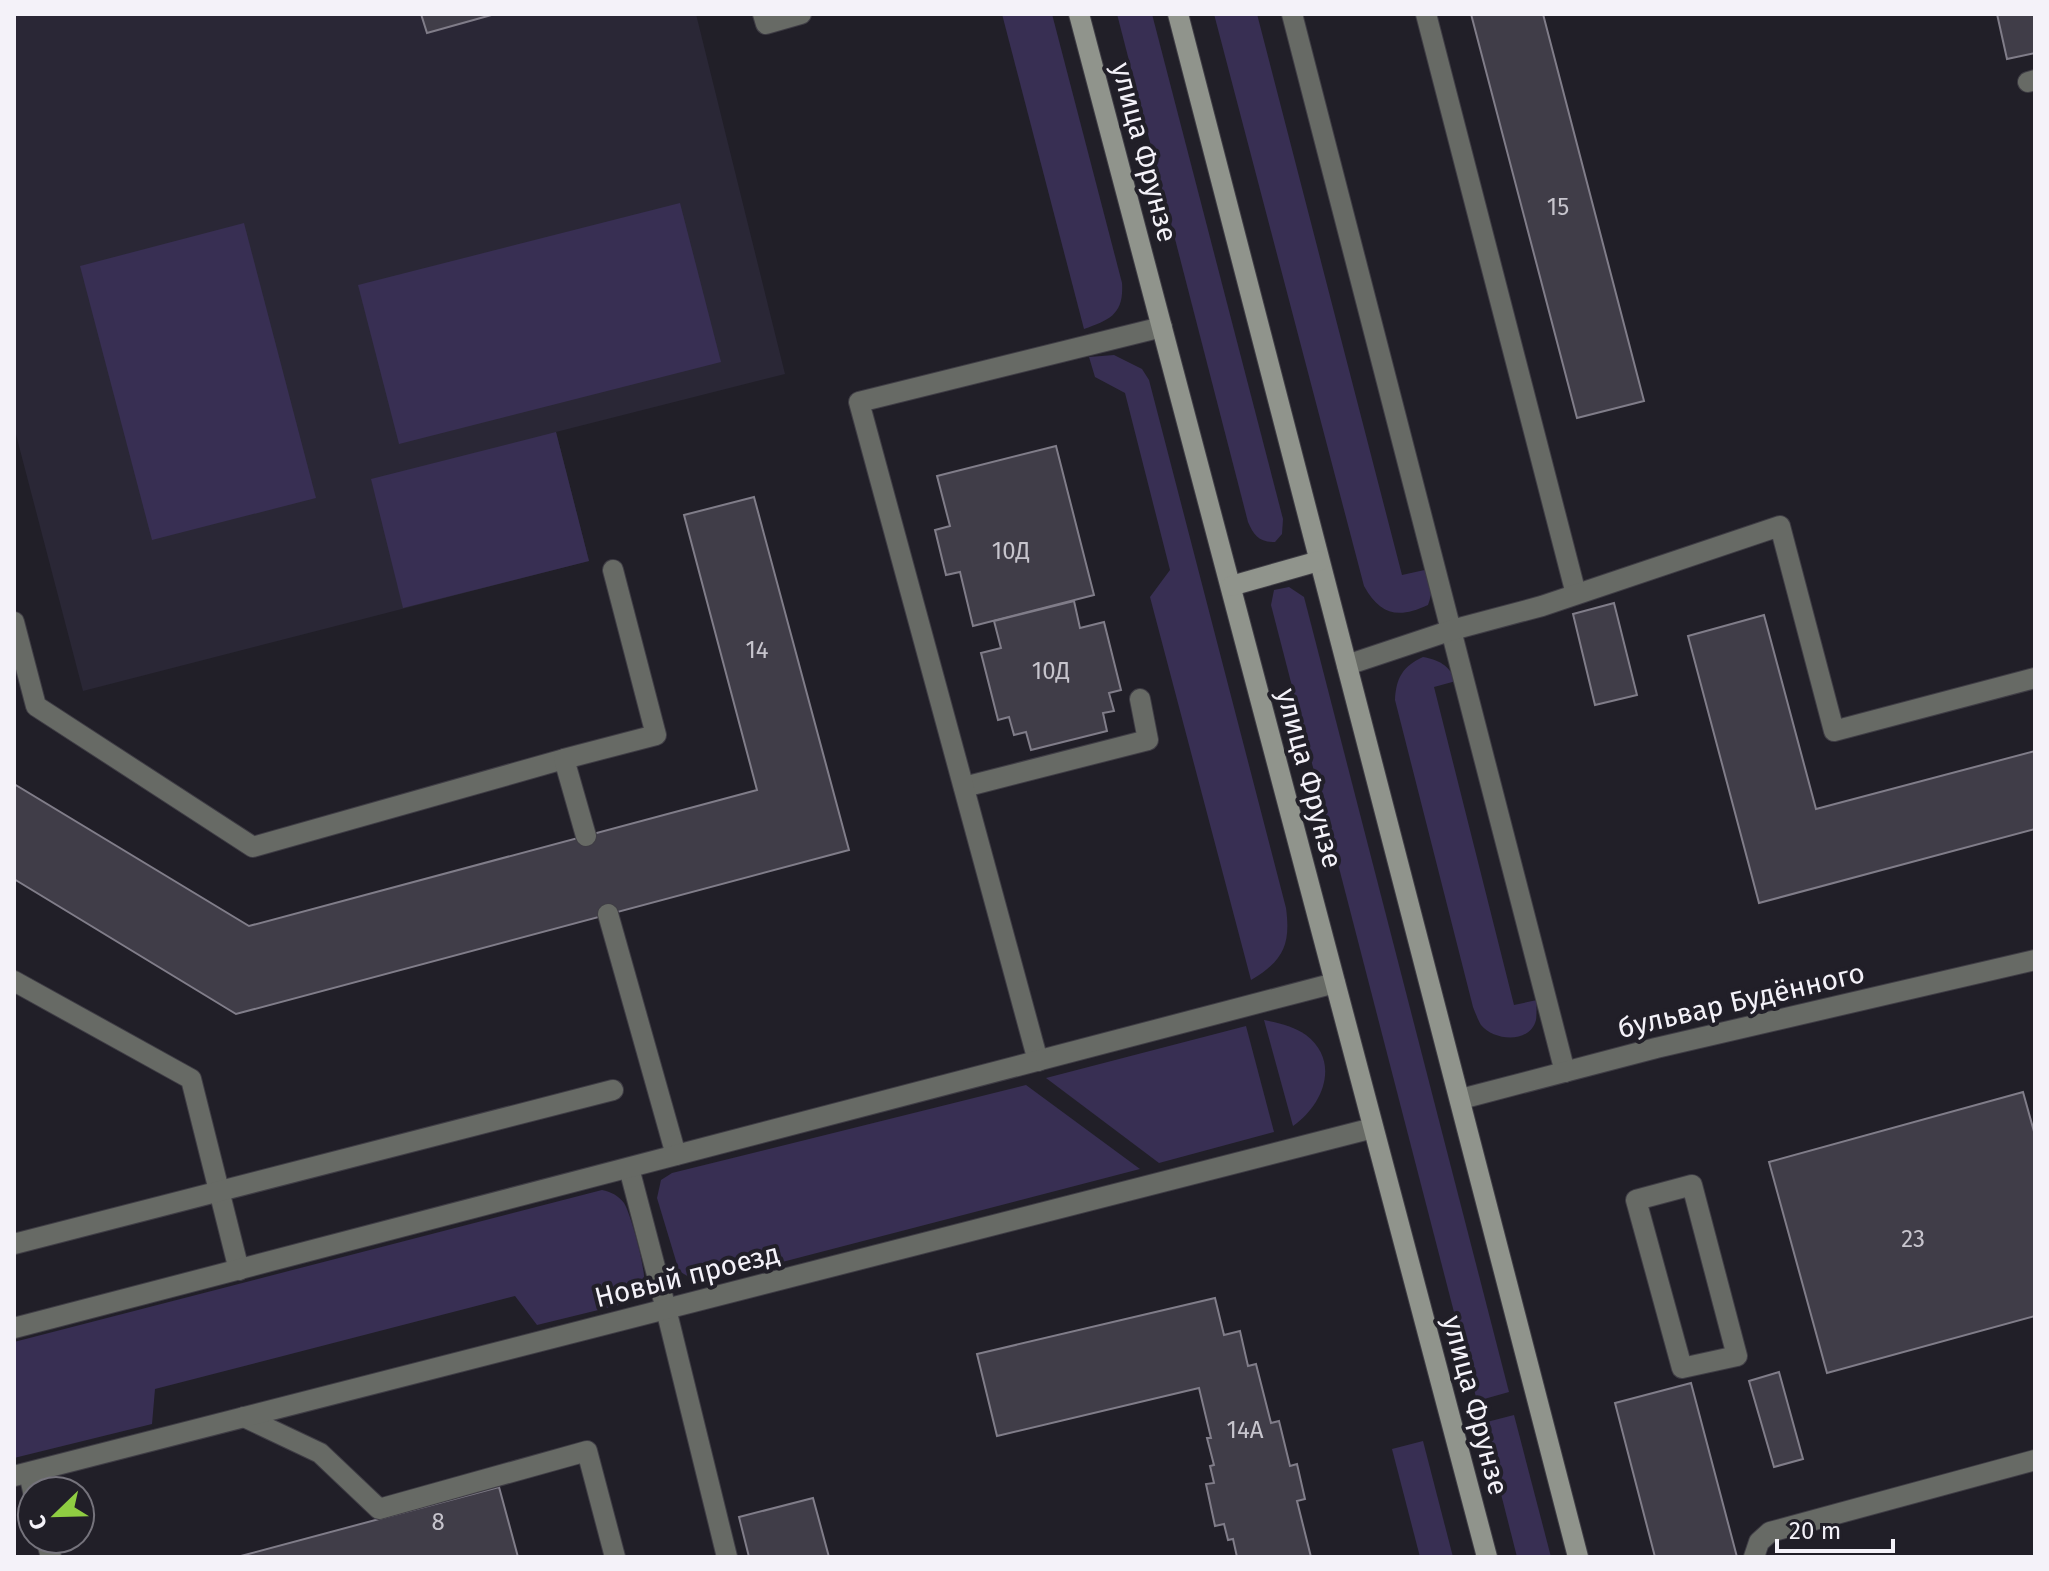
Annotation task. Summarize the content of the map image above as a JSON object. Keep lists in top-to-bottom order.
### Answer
{
  "streets": {
    "main road": ["улица Фрунзе"],
    "street": ["бульвар Будённого", "Новый проезд"]
  },
  "crossings": [
    ["улица Фрунзе", "Новый проезд"]
  ],
  "house_numbers": [
    "15",
    "10Д",
    "14",
    "10Д",
    "23",
    "14А",
    "8"
  ],
  "scale_bar": "20 m",
  "north": "bottom left"
}
